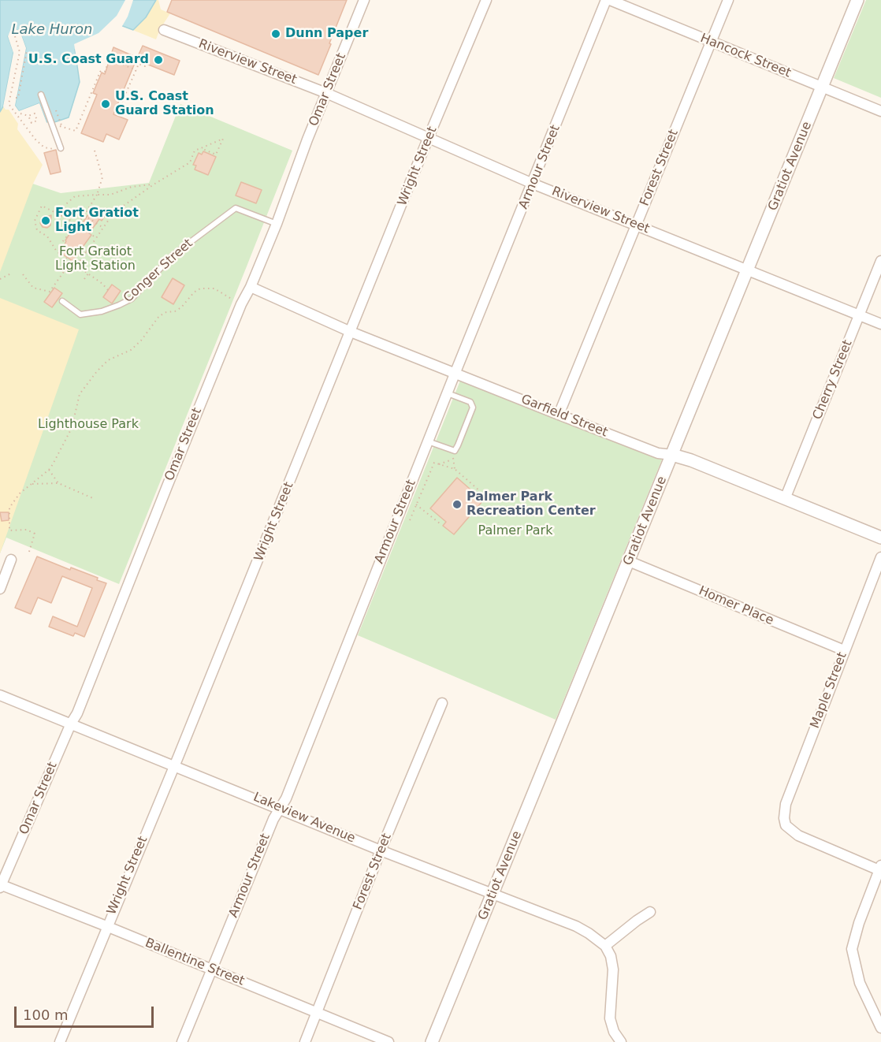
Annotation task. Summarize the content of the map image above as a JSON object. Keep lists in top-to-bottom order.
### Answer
{
  "streets": {
    "street": [
      "Hancock Street",
      "Riverview Street",
      "Omar Street",
      "Wright Street",
      "Gratiot Avenue",
      "Armour Street",
      "Forest Street",
      "Cherry Street",
      "Garfield Street",
      "Homer Place",
      "Maple Street",
      "Lakeview Avenue",
      "Ballentine Street"
    ],
    "lane": ["Conger Street"]
  },
  "crossings": [
    ["Hancock Street", "Gratiot Avenue"],
    ["Hancock Street", "Forest Street"],
    ["Riverview Street", "Omar Street"],
    ["Riverview Street", "Wright Street"],
    ["Riverview Street", "Gratiot Avenue"],
    ["Riverview Street", "Armour Street"],
    ["Riverview Street", "Forest Street"],
    ["Riverview Street", "Cherry Street"],
    ["Omar Street", "Conger Street"],
    ["Omar Street", "Garfield Street"],
    ["Omar Street", "Lakeview Avenue"],
    ["Omar Street", "Ballentine Street"],
    ["Wright Street", "Garfield Street"],
    ["Wright Street", "Lakeview Avenue"],
    ["Wright Street", "Ballentine Street"],
    ["Gratiot Avenue", "Garfield Street"],
    ["Gratiot Avenue", "Homer Place"],
    ["Gratiot Avenue", "Lakeview Avenue"],
    ["Armour Street", "Garfield Street"],
    ["Armour Street", "Lakeview Avenue"],
    ["Armour Street", "Ballentine Street"],
    ["Forest Street", "Garfield Street"],
    ["Forest Street", "Lakeview Avenue"],
    ["Forest Street", "Ballentine Street"],
    ["Cherry Street", "Garfield Street"],
    ["Homer Place", "Maple Street"]
  ],
  "water": ["Lake Huron"],
  "parks": ["Fort Gratiot Light Station", "Lighthouse Park", "Palmer Park"],
  "places": [
    "Dunn Paper",
    "U.S. Coast Guard",
    "U.S. Coast Guard Station",
    "Fort Gratiot Light",
    "Palmer Park Recreation Center"
  ],
  "scale_bar": "100 m"
}
